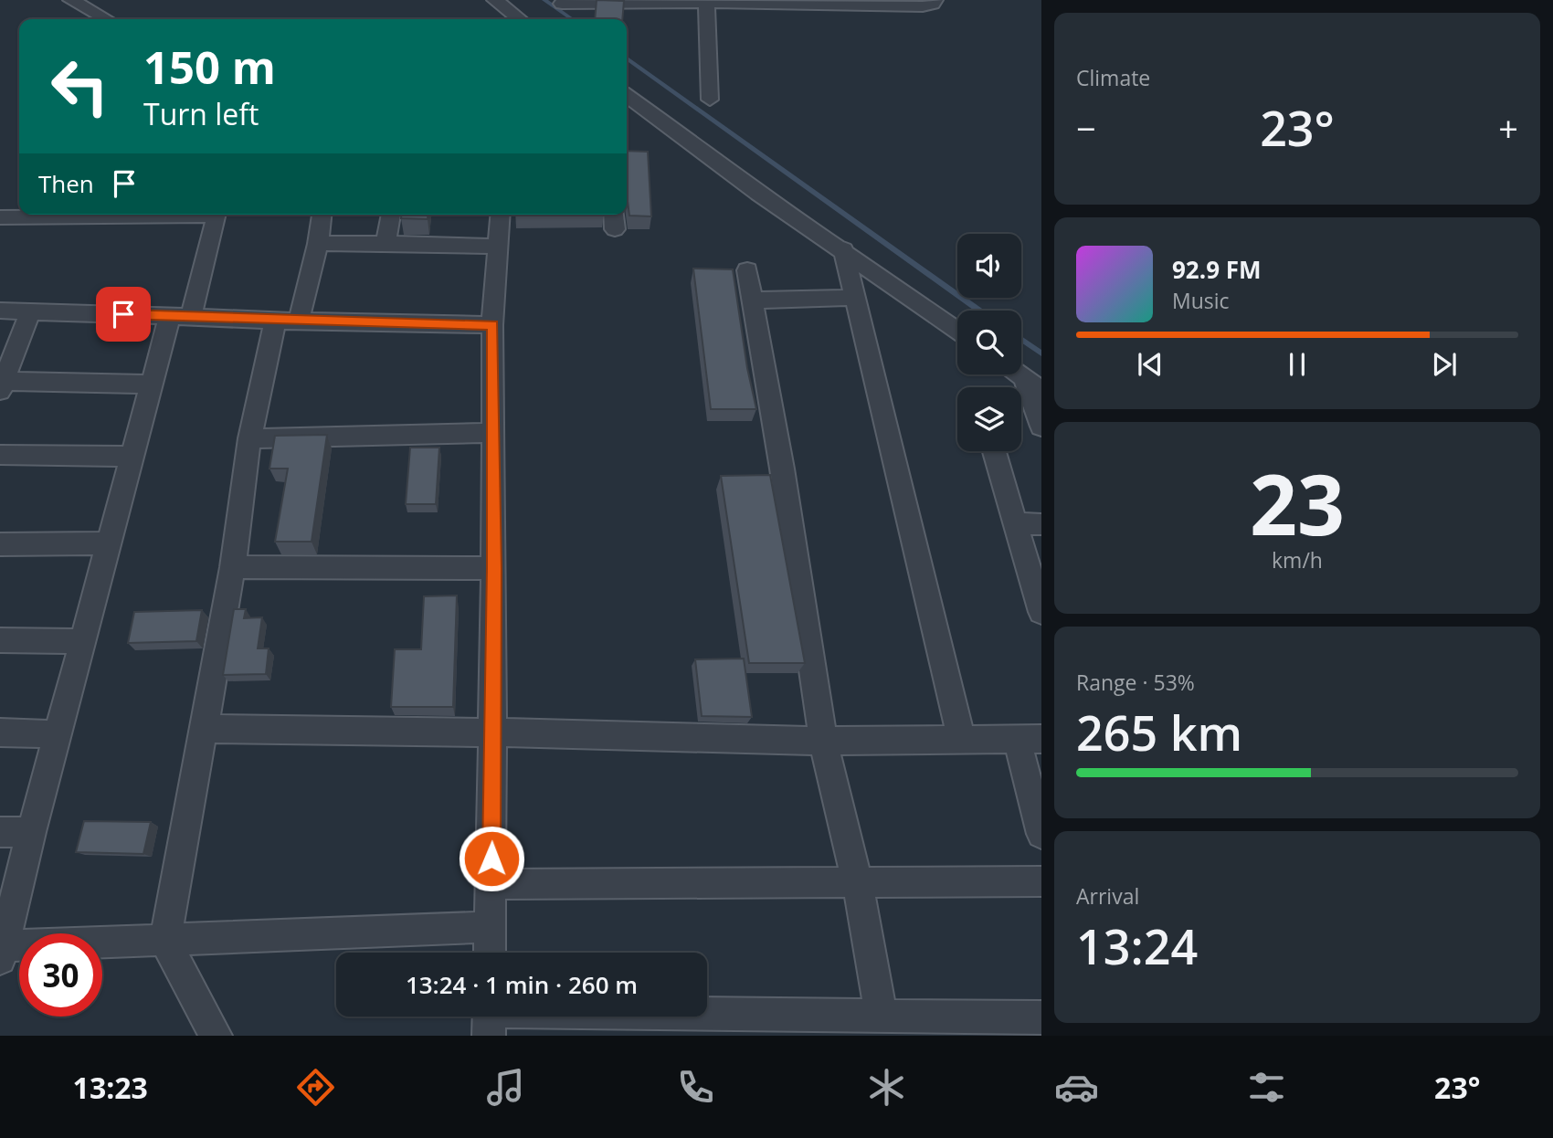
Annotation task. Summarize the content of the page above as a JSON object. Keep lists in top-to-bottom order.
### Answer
{
  "page": {
    "tile": [
      "Climate",
      ["23", "km/h"],
      ["Range · 53%", "265 km"],
      ["Arrival", "13:24"]
    ],
    "turn": ["150 m", "Turn left"],
    "heat": ["−", "23°", "+"],
    "then": "Then",
    "song": ["92.9 FM", "Music"],
    "limit": "30",
    "trip": "13:24 · 1 min · 260 m",
    "tabs": ["13:23", "23°"]
  }
}
